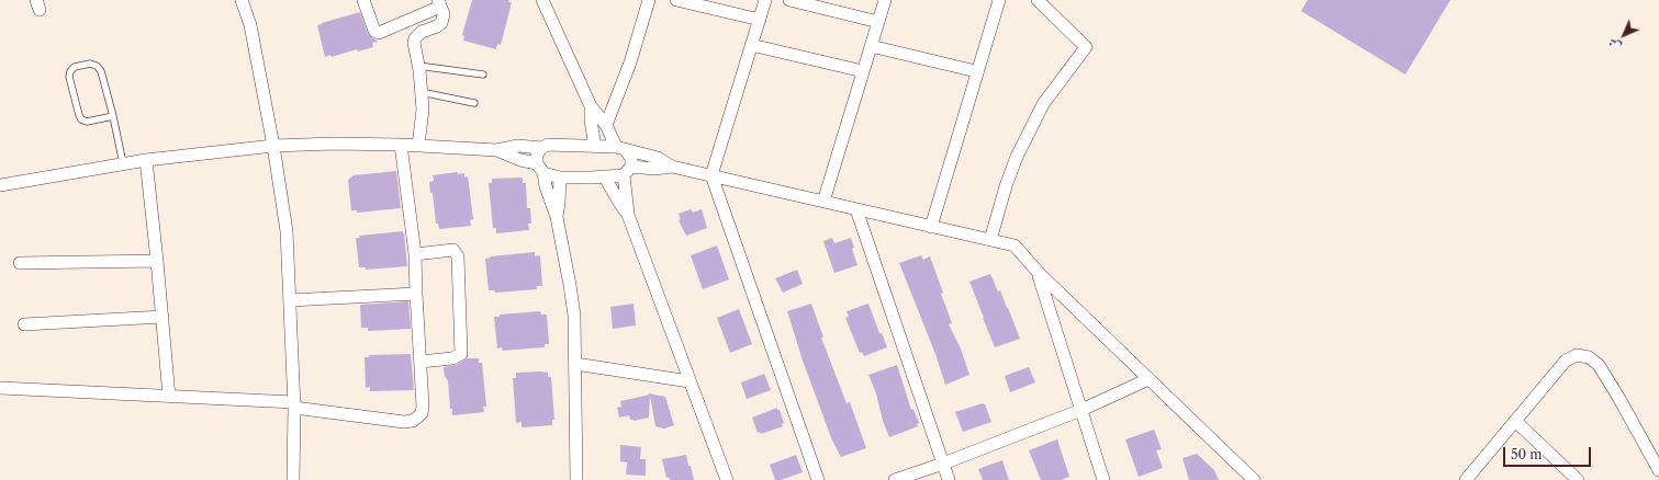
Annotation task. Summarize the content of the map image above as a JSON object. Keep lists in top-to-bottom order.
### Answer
{
  "scale_bar": "50 m",
  "north": "bottom left"
}
